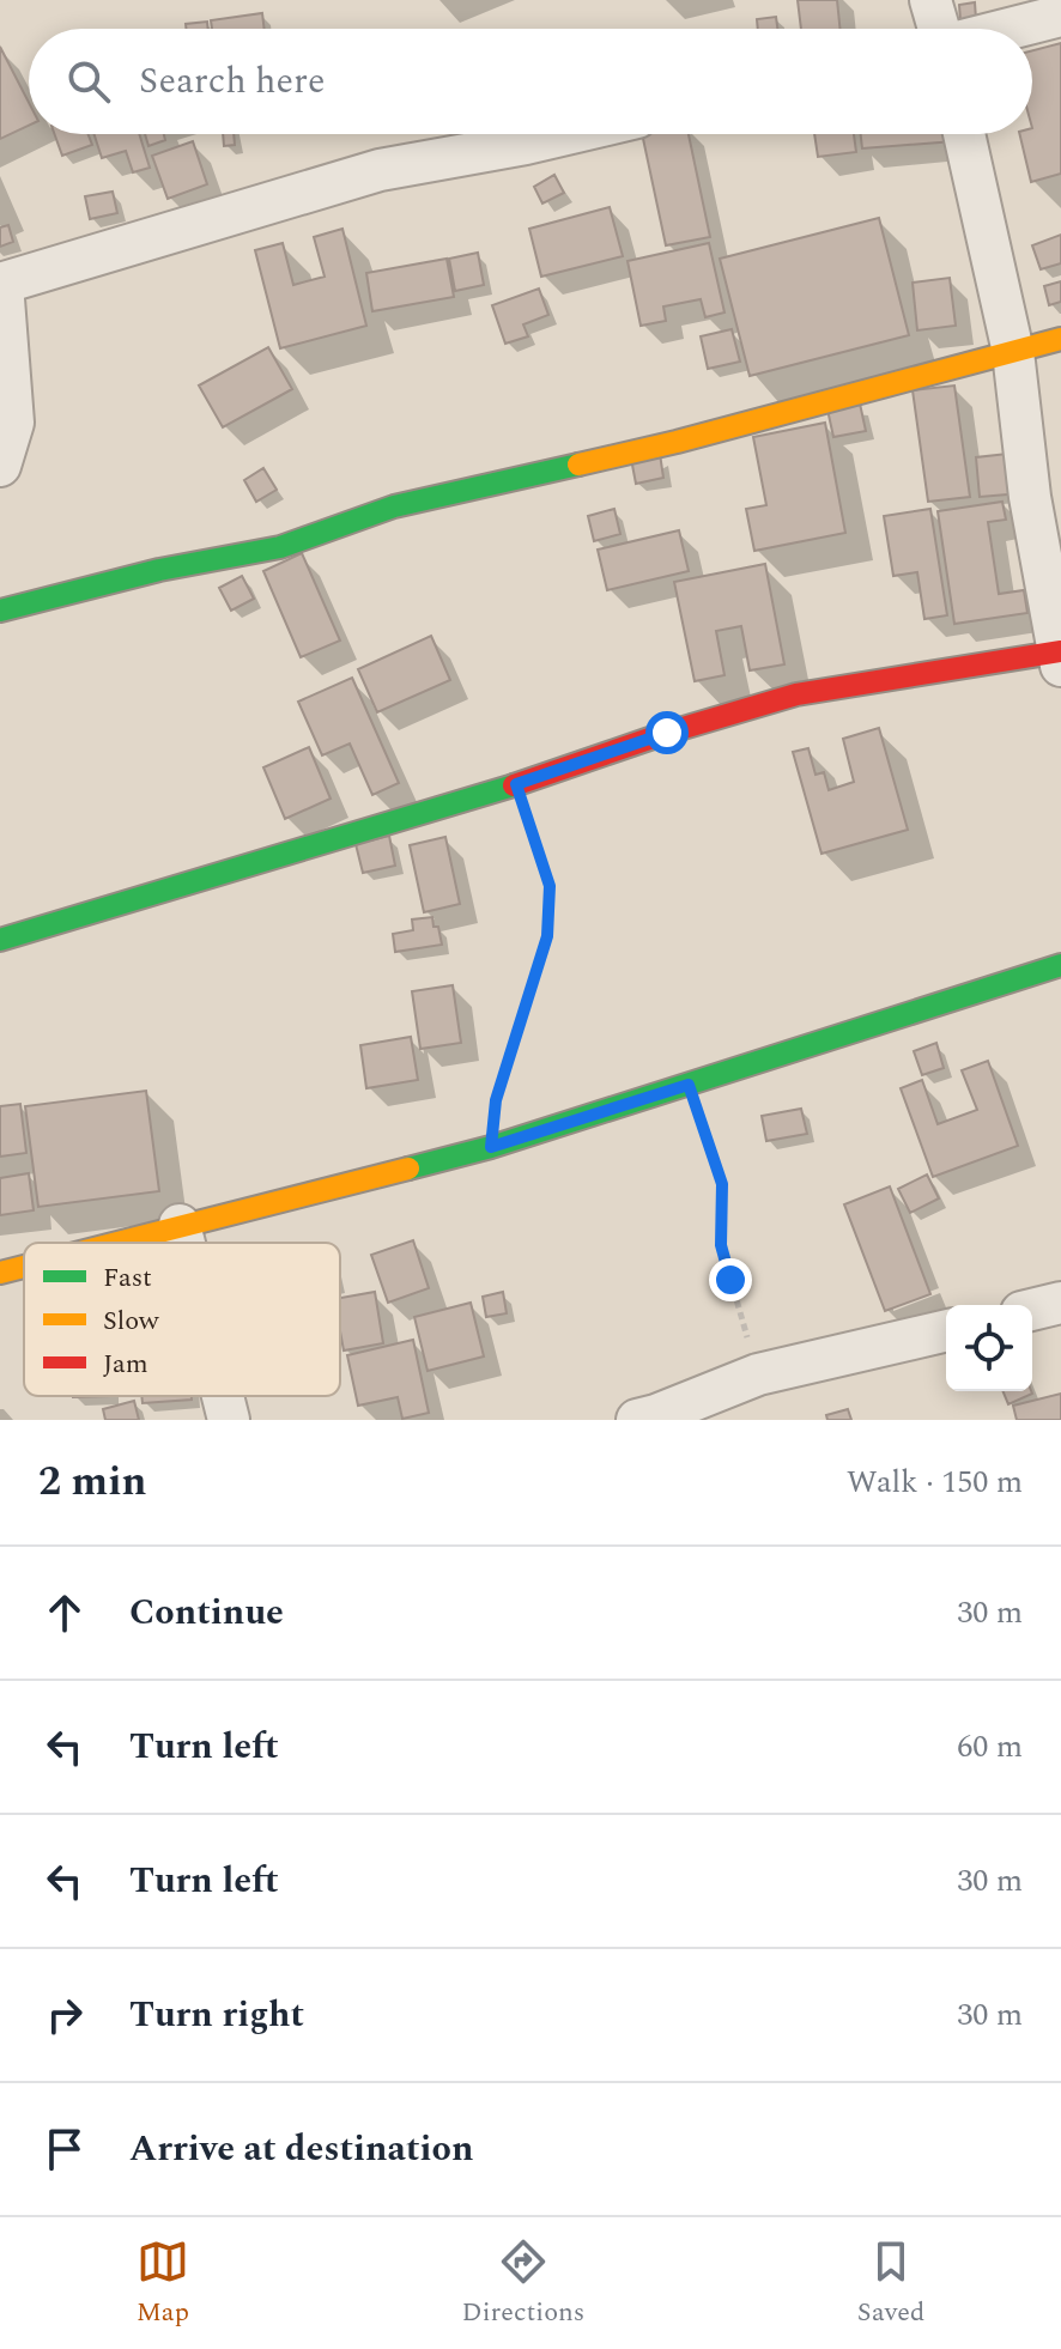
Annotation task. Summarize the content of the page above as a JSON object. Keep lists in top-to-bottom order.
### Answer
{
  "legend": ["Fast", "Slow", "Jam"],
  "page": {
    "search": "Search here",
    "heading": ["2 min", "Walk · 150 m"],
    "list": [
      ["Continue", "30 m"],
      ["Turn left", "60 m"],
      ["Turn left", "30 m"],
      ["Turn right", "30 m"],
      "Arrive at destination"
    ],
    "nav": ["Map", "Directions", "Saved"]
  }
}
